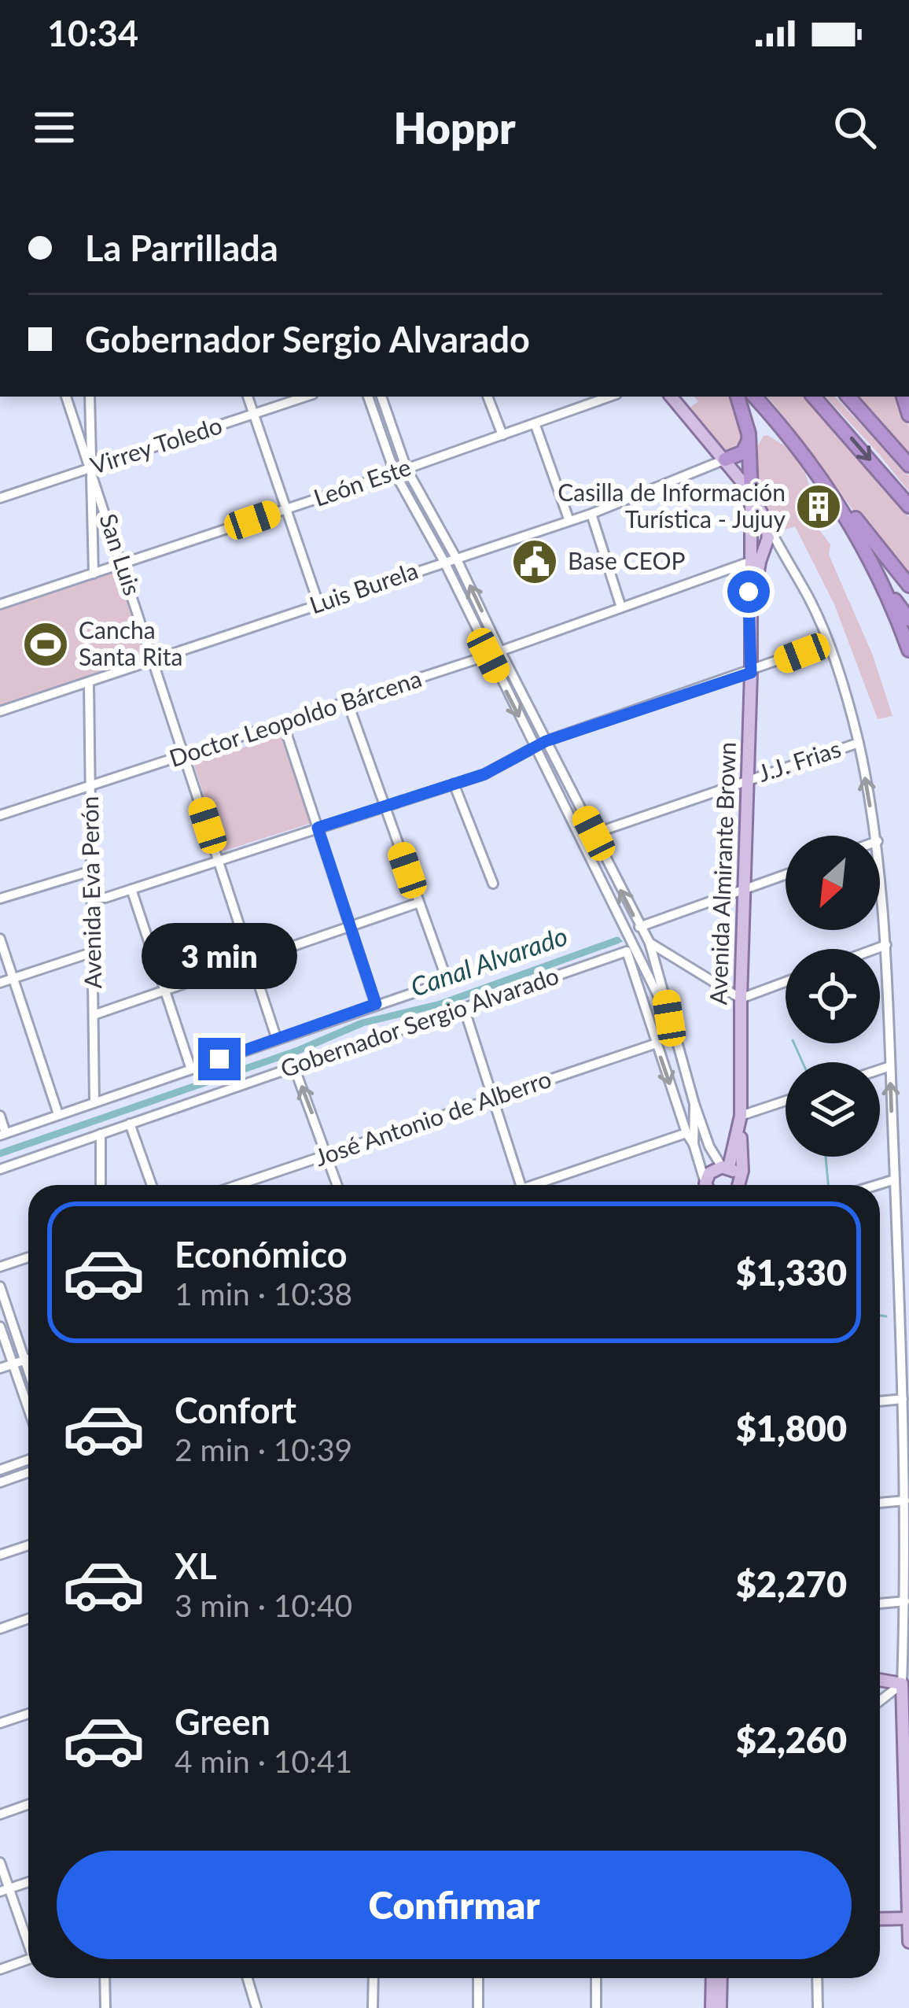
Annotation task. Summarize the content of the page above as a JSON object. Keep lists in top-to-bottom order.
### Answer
{
  "streets": {
    "main road": ["Avenida Almirante Brown"],
    "street": [
      "Virrey Toledo",
      "León Este",
      "San Luis",
      "Luis Burela",
      "Doctor Leopoldo Bárcena",
      "J.J. Frias",
      "Avenida Eva Perón",
      "Gobernador Sergio Alvarado",
      "José Antonio de Alberro"
    ]
  },
  "crossings": [
    ["Virrey Toledo", "San Luis"],
    ["León Este", "San Luis"],
    ["San Luis", "Luis Burela"],
    ["San Luis", "Doctor Leopoldo Bárcena"],
    ["San Luis", "Gobernador Sergio Alvarado"],
    ["Luis Burela", "Avenida Eva Perón"],
    ["Doctor Leopoldo Bárcena", "Avenida Eva Perón"],
    ["J.J. Frias", "Avenida Almirante Brown"],
    ["Avenida Eva Perón", "Gobernador Sergio Alvarado"]
  ],
  "water": ["Canal Alvarado"],
  "places": {
    "building": ["Casilla de Información Turística - Jujuy"],
    "public building": ["Base CEOP"],
    "sports": ["Cancha Santa Rita"]
  },
  "north": "bottom left",
  "page": {
    "status": "10:34",
    "header": "Hoppr",
    "banner": ["La Parrillada", "Gobernador Sergio Alvarado"],
    "bubble": "3 min",
    "list": [
      {
        "name": "Económico",
        "note": "1 min · 10:38",
        "value": "$1,330"
      },
      {
        "name": "Confort",
        "note": "2 min · 10:39",
        "value": "$1,800"
      },
      {
        "name": "XL",
        "note": "3 min · 10:40",
        "value": "$2,270"
      },
      {
        "name": "Green",
        "note": "4 min · 10:41",
        "value": "$2,260"
      }
    ],
    "buttons": "Confirmar"
  }
}
